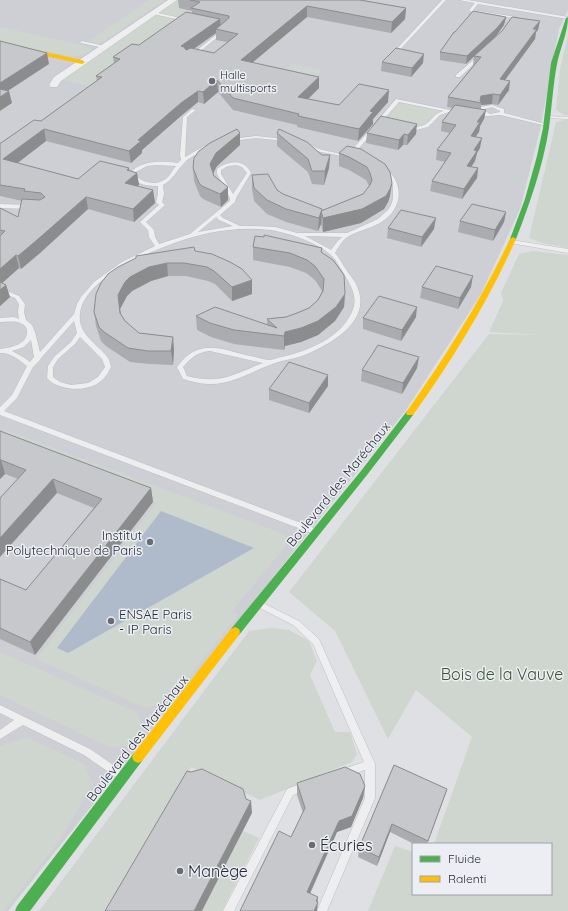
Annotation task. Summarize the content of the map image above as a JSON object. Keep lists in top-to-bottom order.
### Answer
{
  "streets": {
    "street": ["Boulevard des Maréchaux"]
  },
  "parks": ["Bois de la Vauve"],
  "places": [
    "Halle multisports",
    "Institut Polytechnique de Paris",
    "ENSAE Paris - IP Paris",
    "Écuries",
    "Manège"
  ],
  "legend": ["Fluide", "Ralenti"]
}
